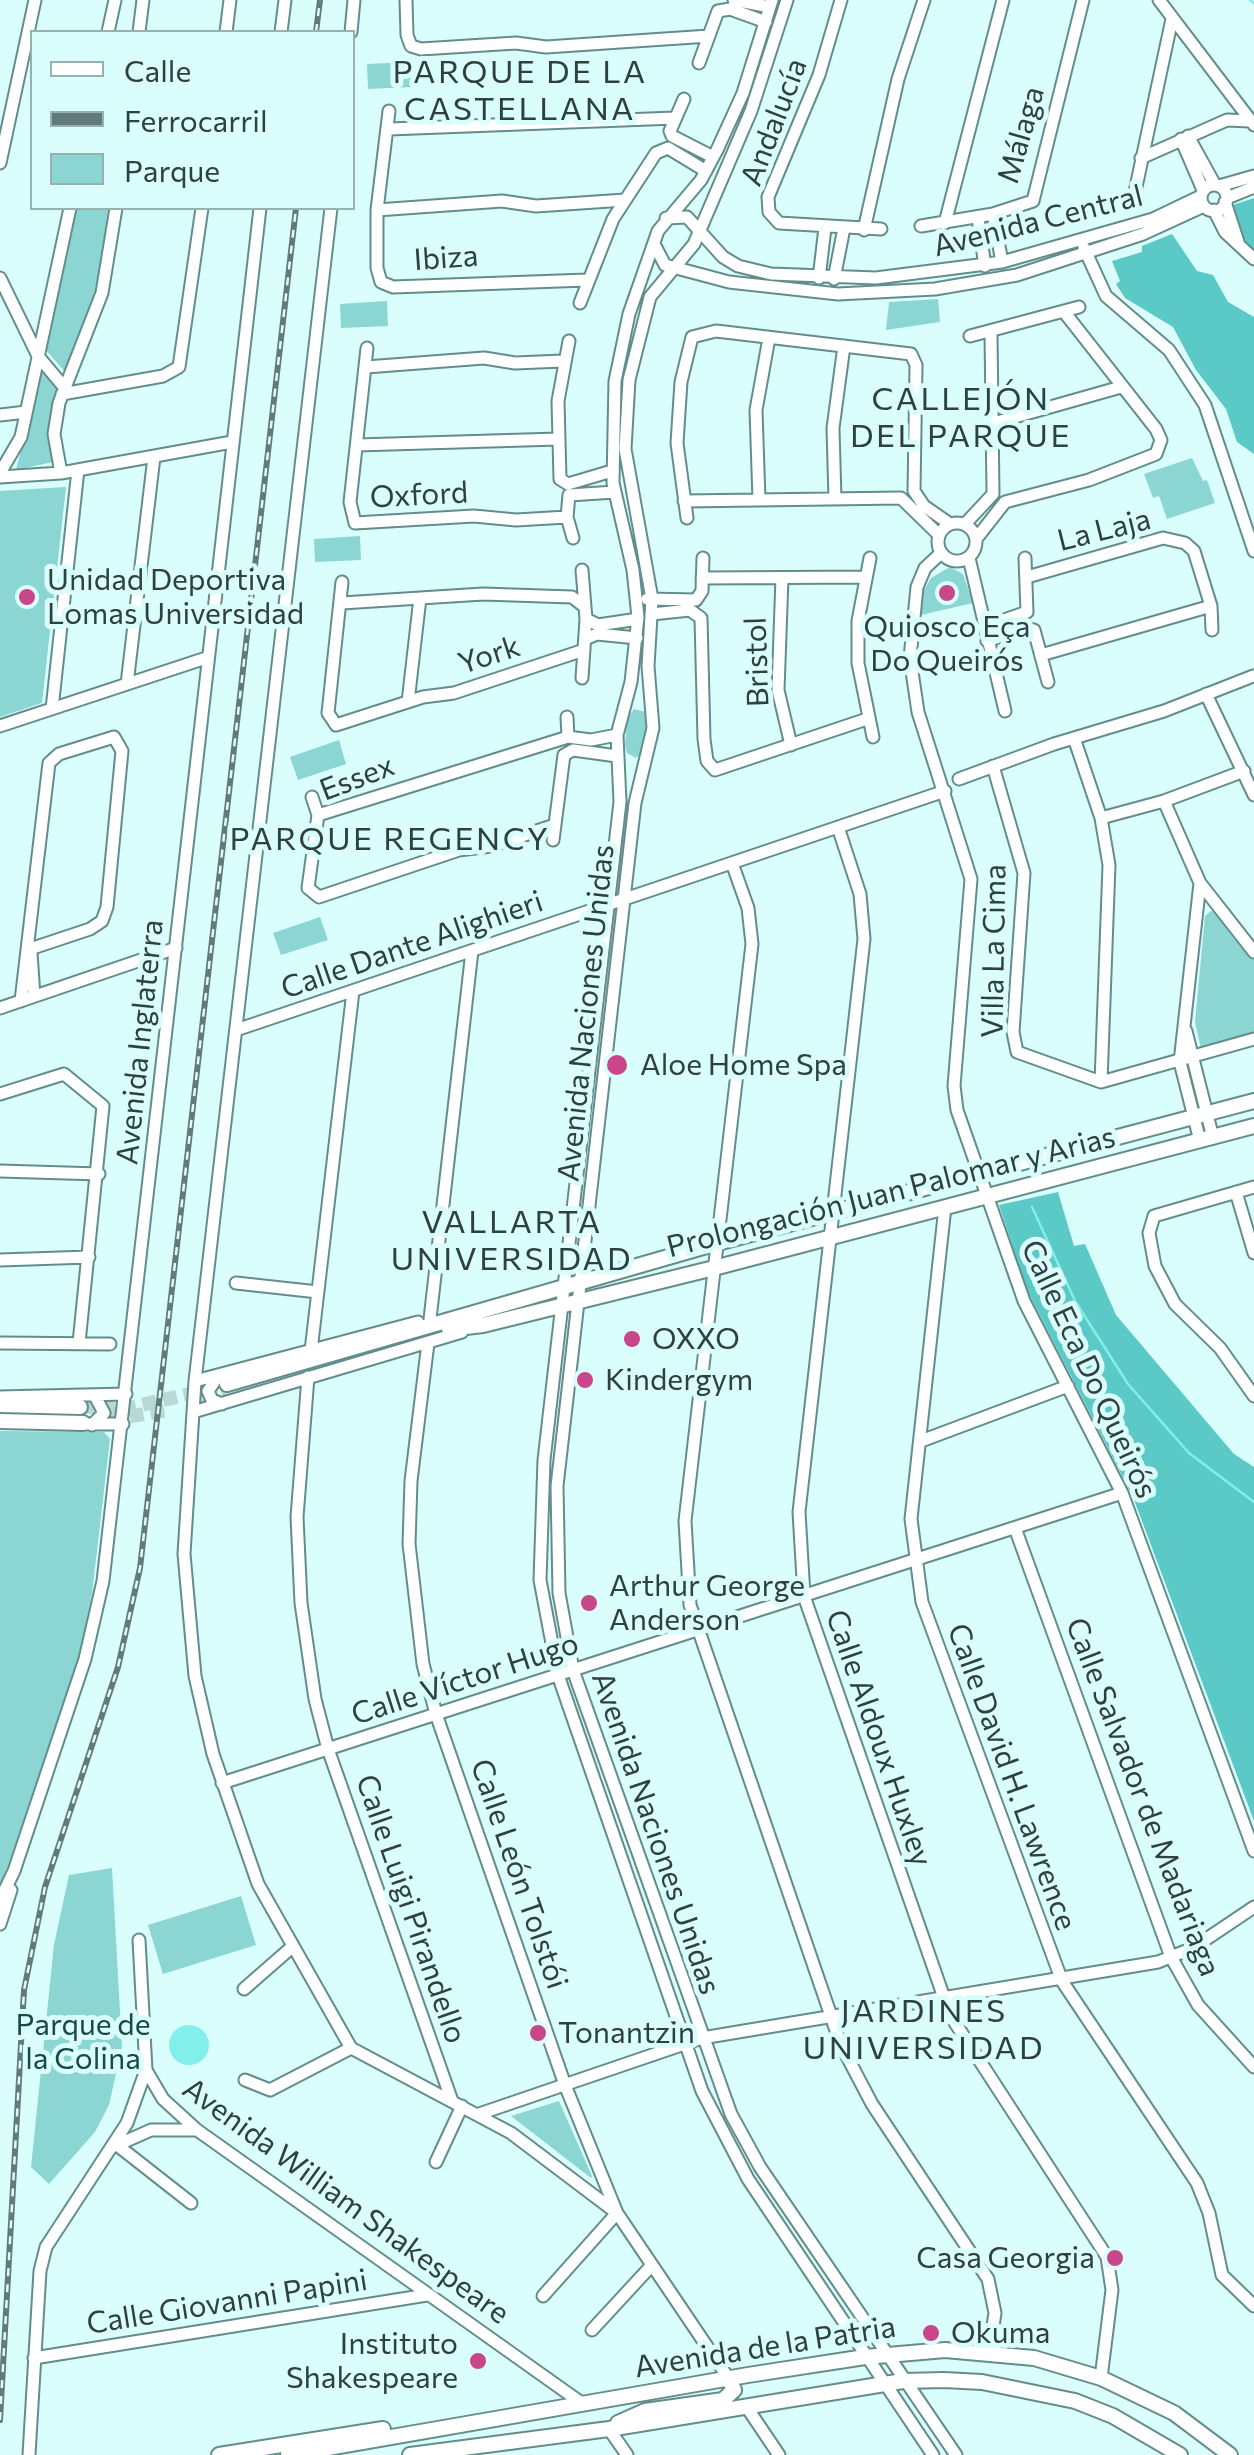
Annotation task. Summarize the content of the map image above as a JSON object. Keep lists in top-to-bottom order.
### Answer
{
  "streets": {
    "main road": ["Prolongación Juan Palomar y Arias", "Avenida de la Patria"],
    "street": [
      "Andalucía",
      "Málaga",
      "Avenida Central",
      "Ibiza",
      "Oxford",
      "La Laja",
      "York",
      "Bristol",
      "Essex",
      "Calle Dante Alighieri",
      "Villa La Cima",
      "Avenida Naciones Unidas",
      "Avenida Inglaterra",
      "Calle Eca Do Queirós",
      "Calle Víctor Hugo",
      "Calle Aldoux Huxley",
      "Calle David H. Lawrence",
      "Calle Salvador de Madariaga",
      "Calle León Tolstói",
      "Calle Luigi Pirandello",
      "Avenida William Shakespeare",
      "Calle Giovanni Papini"
    ]
  },
  "crossings": [
    ["Málaga", "Avenida Central"],
    ["Avenida Central", "Avenida Naciones Unidas"],
    ["York", "Avenida Naciones Unidas"],
    ["Bristol", "Avenida Naciones Unidas"],
    ["Essex", "Avenida Naciones Unidas"],
    ["Calle Dante Alighieri", "Avenida Naciones Unidas"],
    ["Calle Dante Alighieri", "Calle Eca Do Queirós"],
    ["Calle Dante Alighieri", "Calle Aldoux Huxley"],
    ["Avenida Naciones Unidas", "Prolongación Juan Palomar y Arias"],
    ["Avenida Naciones Unidas", "Calle Víctor Hugo"],
    ["Avenida Naciones Unidas", "Avenida de la Patria"],
    ["Prolongación Juan Palomar y Arias", "Calle Eca Do Queirós"],
    ["Prolongación Juan Palomar y Arias", "Calle Aldoux Huxley"],
    ["Prolongación Juan Palomar y Arias", "Calle David H. Lawrence"],
    ["Calle Eca Do Queirós", "Calle Víctor Hugo"],
    ["Calle Víctor Hugo", "Calle Aldoux Huxley"],
    ["Calle Víctor Hugo", "Calle David H. Lawrence"],
    ["Calle Víctor Hugo", "Calle Salvador de Madariaga"],
    ["Calle Víctor Hugo", "Calle León Tolstói"],
    ["Calle Víctor Hugo", "Calle Luigi Pirandello"],
    ["Calle Aldoux Huxley", "Avenida de la Patria"],
    ["Calle León Tolstói", "Avenida de la Patria"],
    ["Avenida William Shakespeare", "Calle Giovanni Papini"],
    ["Avenida William Shakespeare", "Avenida de la Patria"]
  ],
  "districts": [
    "PARQUE DE LA CASTELLANA",
    "CALLEJÓN DEL PARQUE",
    "PARQUE REGENCY",
    "VALLARTA UNIVERSIDAD",
    "JARDINES UNIVERSIDAD"
  ],
  "parks": ["Parque de la Colina"],
  "places": [
    "Quiosco Eça Do Queirós",
    "Unidad Deportiva Lomas Universidad",
    "Aloe Home Spa",
    "OXXO",
    "Kindergym",
    "Arthur George Anderson",
    "Tonantzin",
    "Casa Georgia",
    "Okuma",
    "Instituto Shakespeare"
  ],
  "legend": ["Calle", "Ferrocarril", "Parque"]
}
